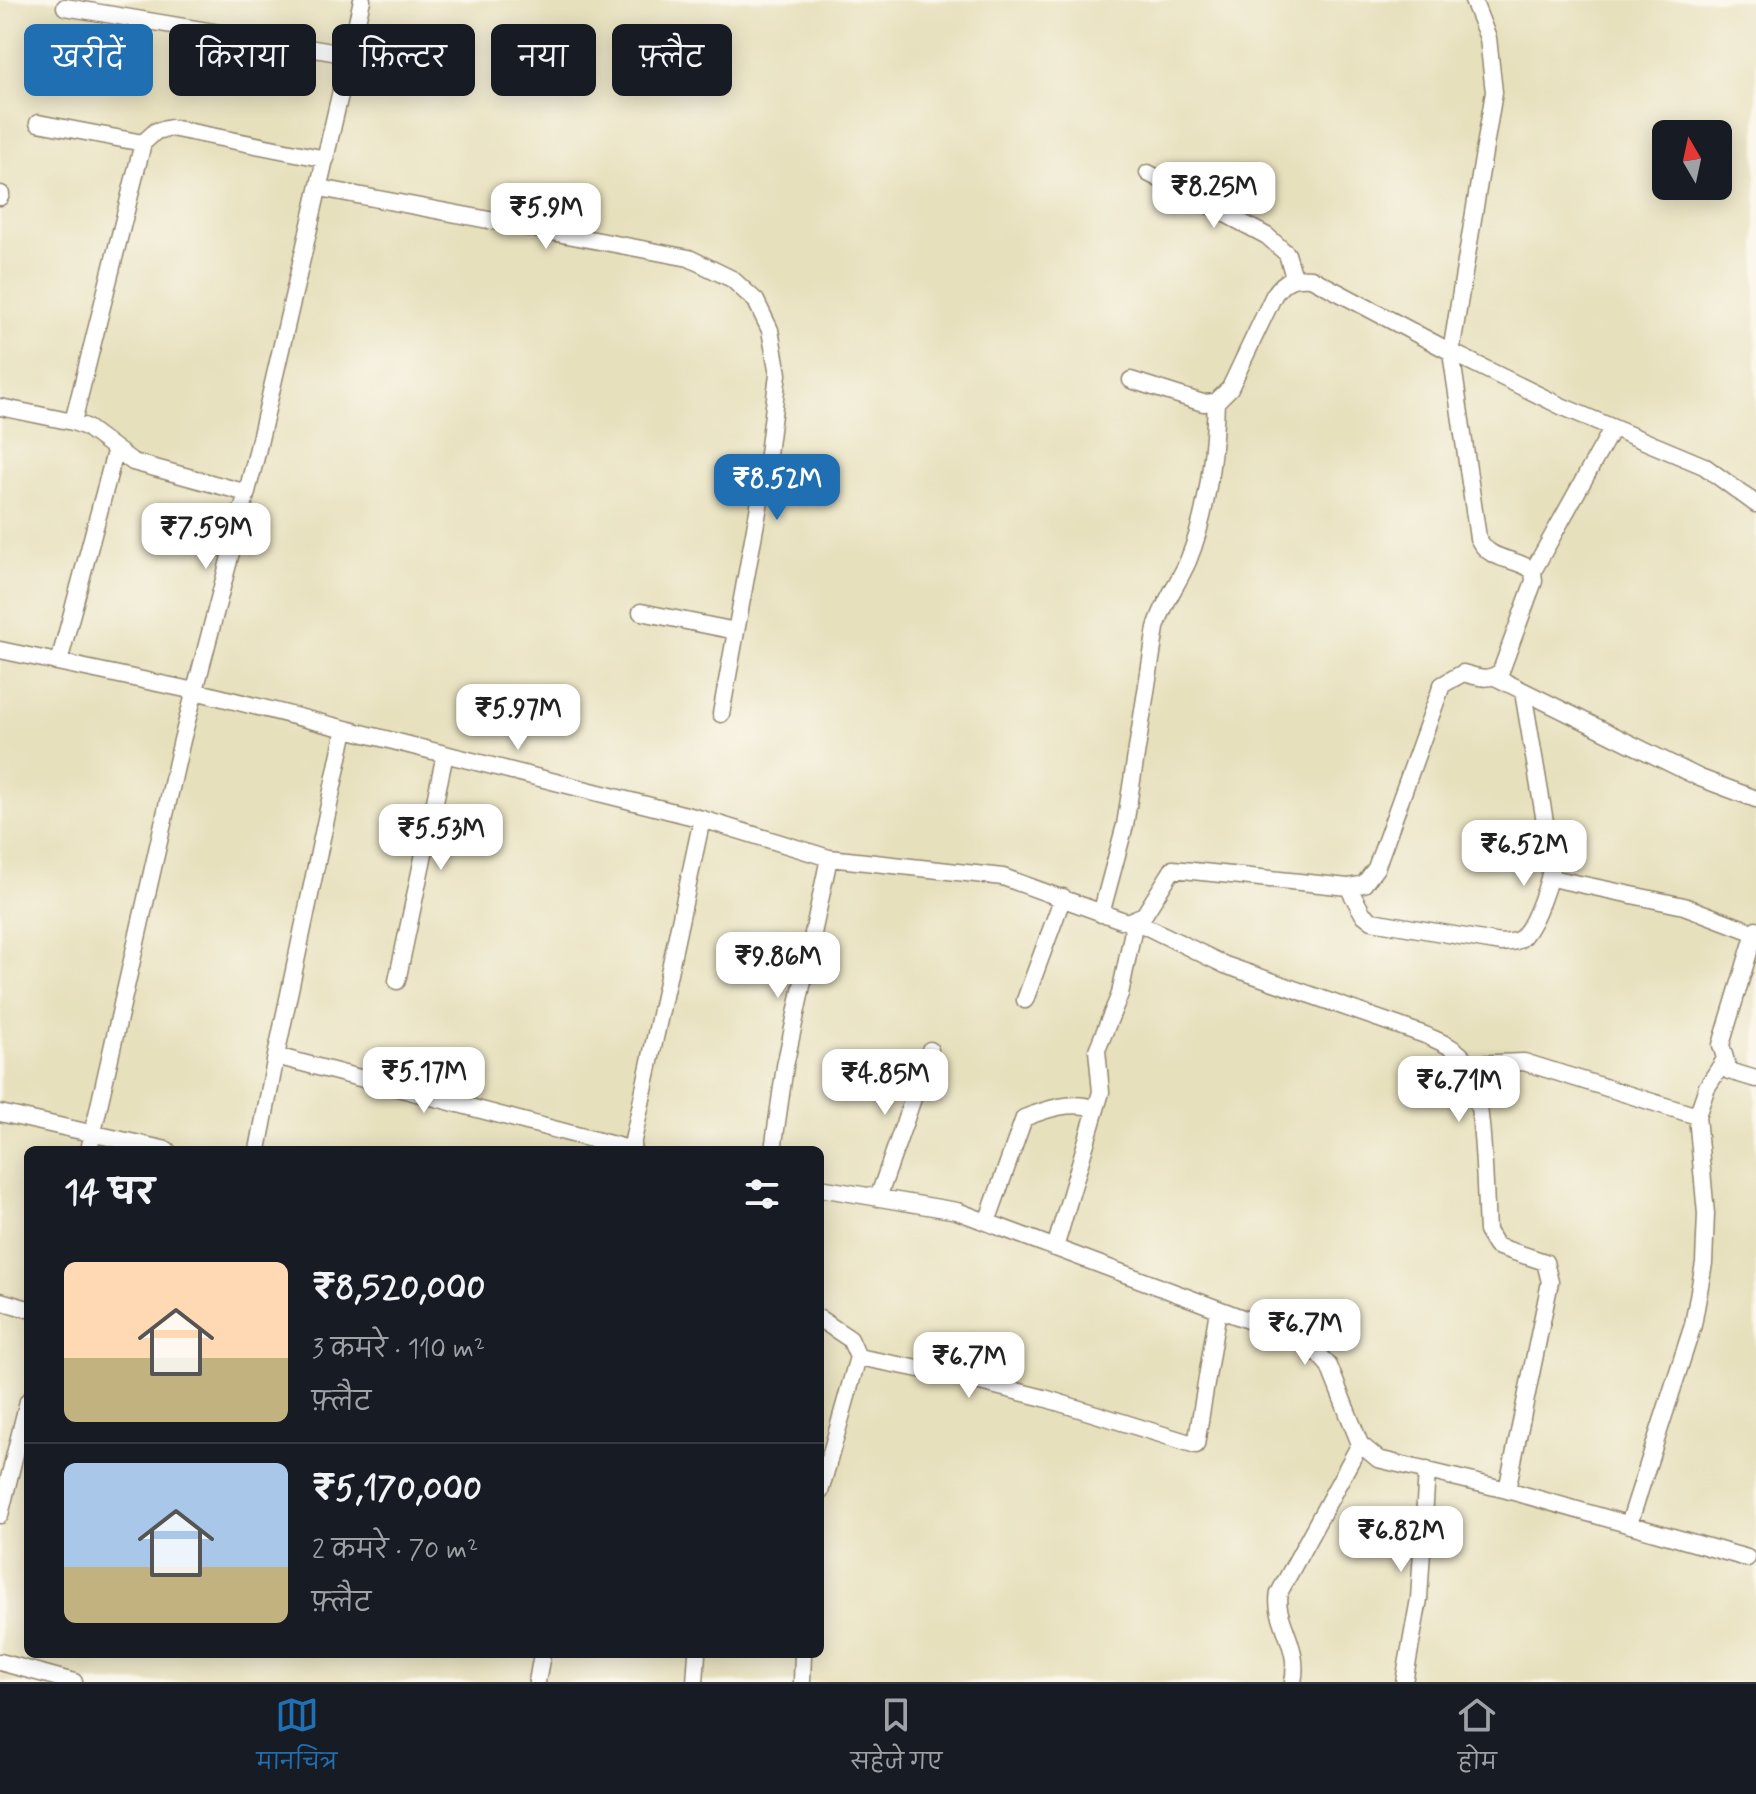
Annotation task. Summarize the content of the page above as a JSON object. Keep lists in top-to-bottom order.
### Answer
{
  "north": "top",
  "page": {
    "chip": [
      "खरीदें",
      "किराया",
      "फ़िल्टर",
      "नया",
      "फ़्लैट"
    ],
    "price": [
      "₹8.25M",
      "₹5.9M",
      "₹8.52M",
      "₹7.59M",
      "₹5.97M",
      "₹5.53M",
      "₹6.52M",
      "₹9.86M",
      "₹5.17M",
      "₹4.85M",
      "₹6.71M",
      "₹6.7M",
      "₹6.7M",
      "₹6.82M"
    ],
    "heading": "14 घर",
    "list": [
      {
        "name": "₹8,520,000",
        "note": "3 कमरे · 110 m² · फ़्लैट"
      },
      {
        "name": "₹5,170,000",
        "note": "2 कमरे · 70 m² · फ़्लैट"
      }
    ],
    "tabs": ["मानचित्र", "सहेजे गए", "होम"]
  }
}
